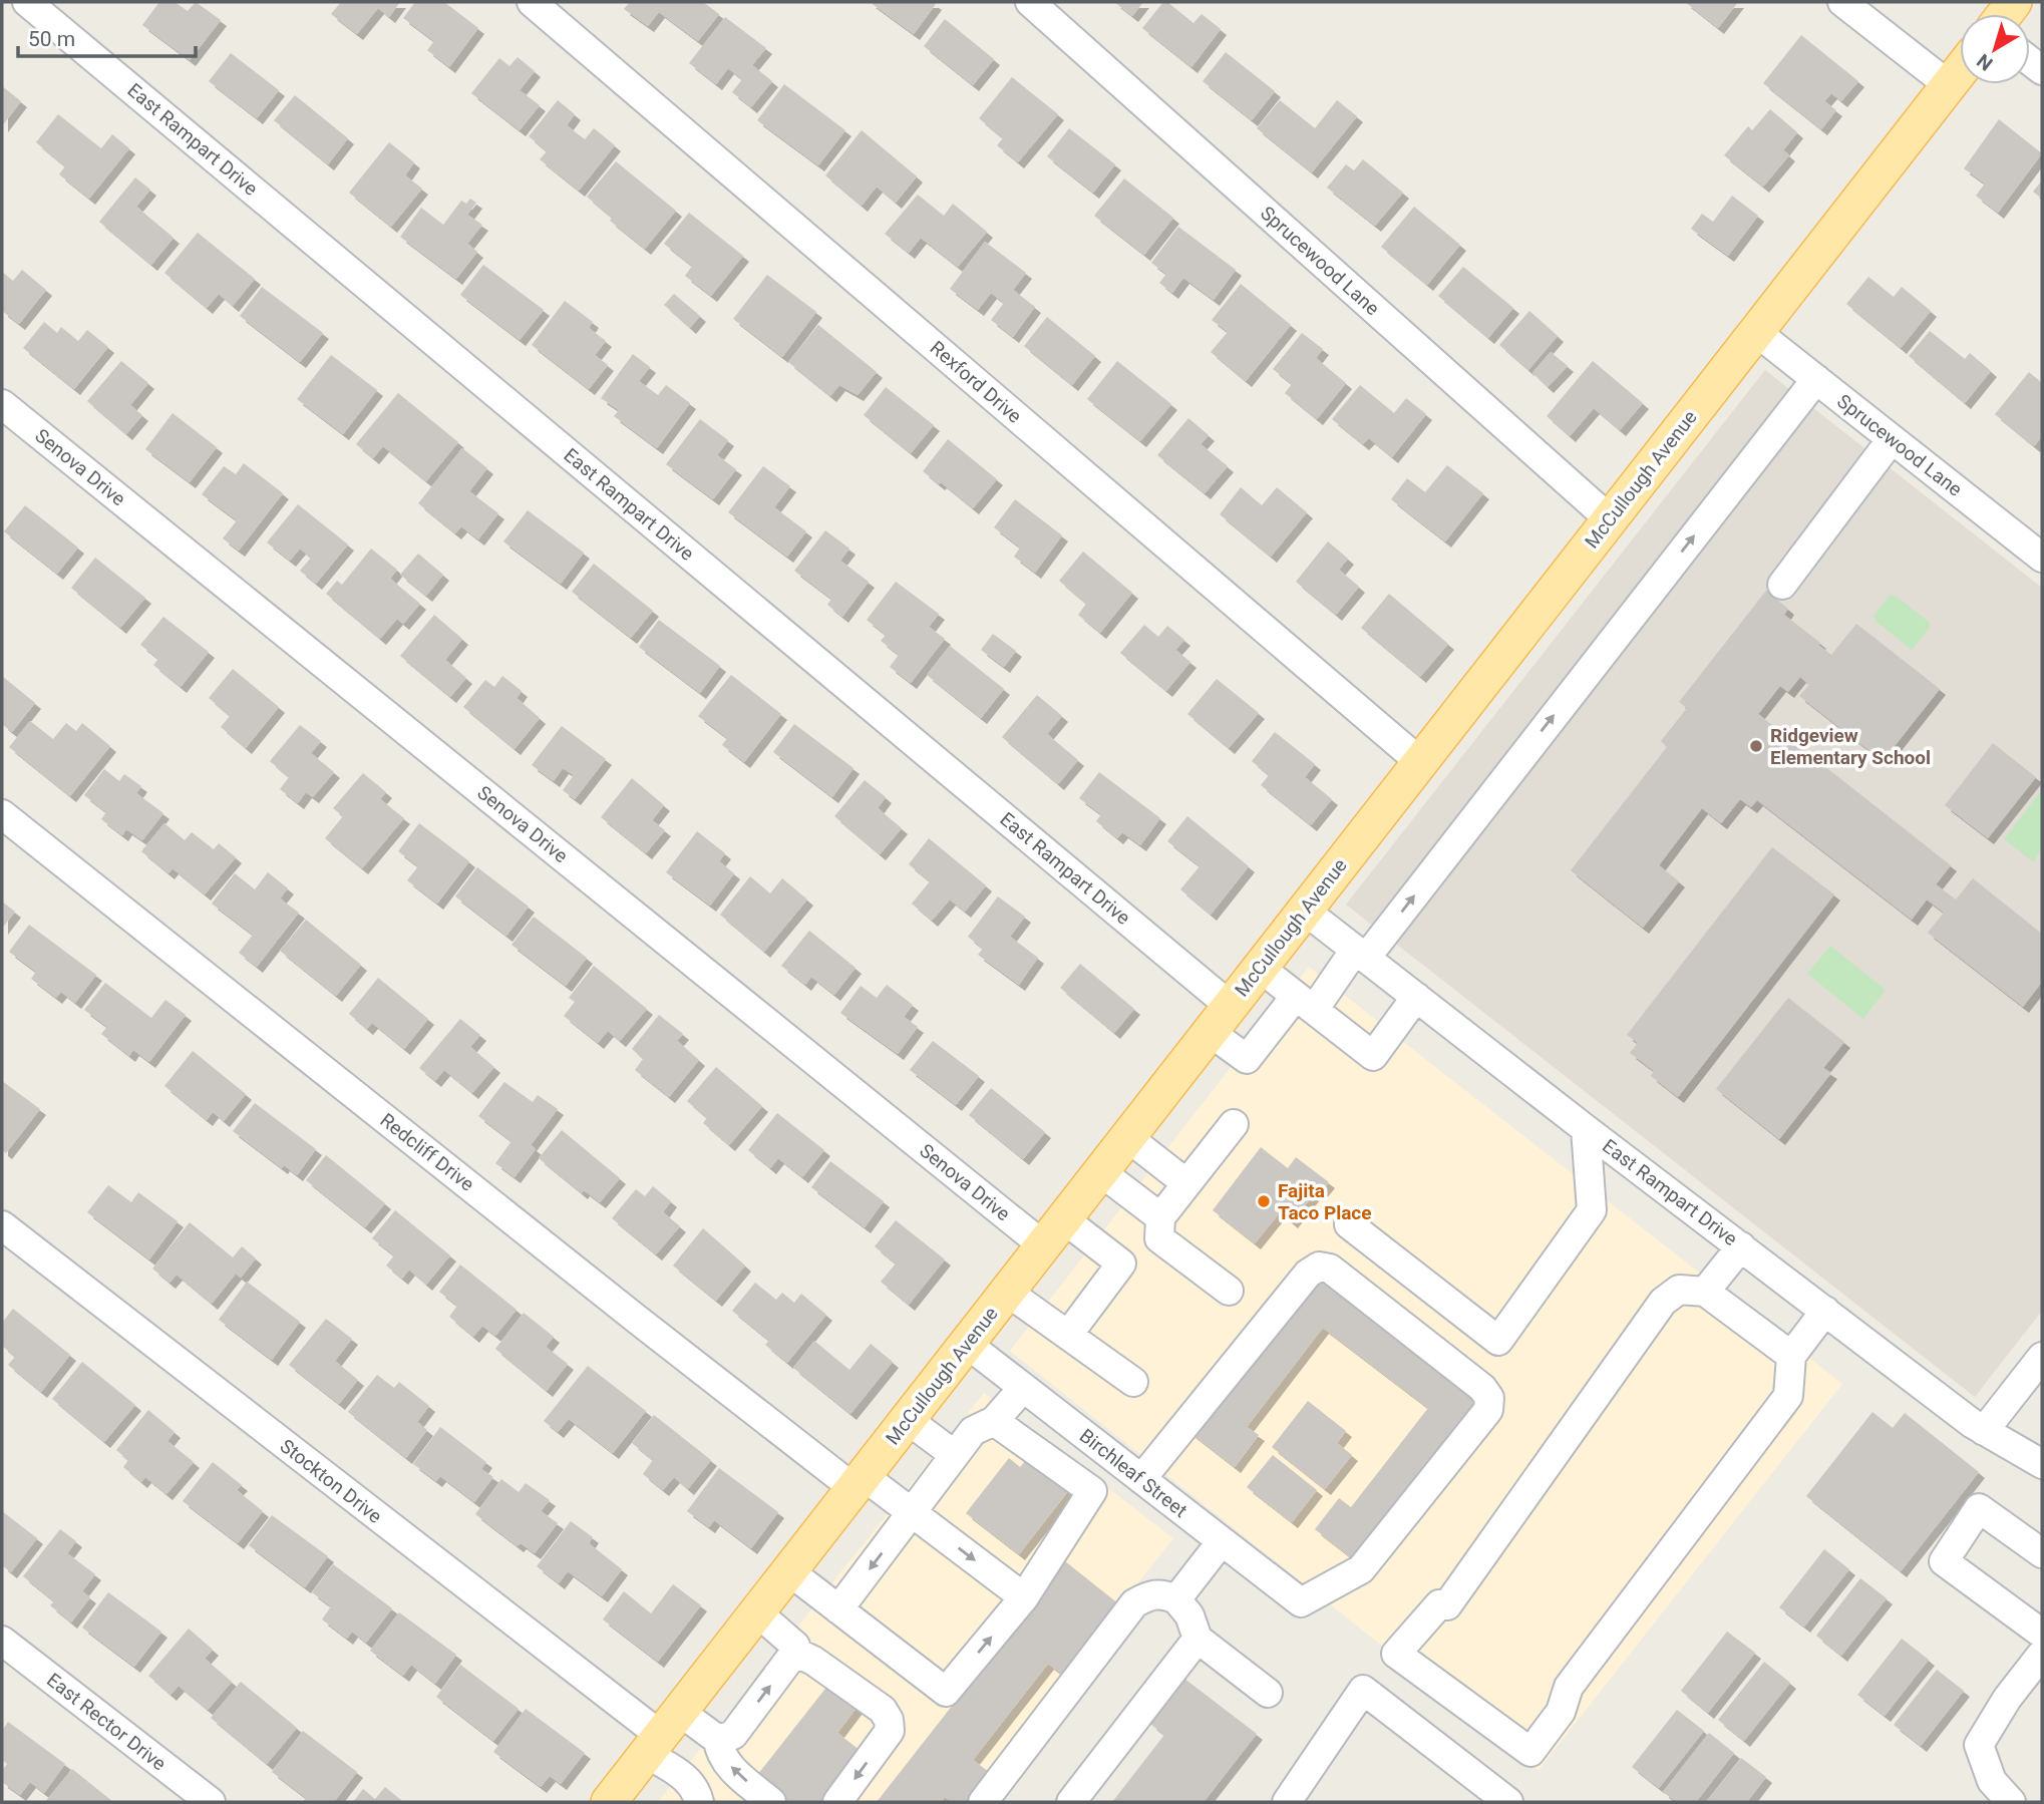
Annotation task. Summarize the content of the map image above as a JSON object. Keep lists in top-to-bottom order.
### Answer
{
  "streets": {
    "main road": ["McCullough Avenue"],
    "street": [
      "East Rampart Drive",
      "Sprucewood Lane",
      "Rexford Drive",
      "Senova Drive",
      "Redcliff Drive",
      "Birchleaf Street",
      "Stockton Drive",
      "East Rector Drive"
    ]
  },
  "crossings": [
    ["East Rampart Drive", "McCullough Avenue"],
    ["Sprucewood Lane", "McCullough Avenue"],
    ["Rexford Drive", "McCullough Avenue"],
    ["Senova Drive", "McCullough Avenue"],
    ["McCullough Avenue", "Redcliff Drive"],
    ["McCullough Avenue", "Birchleaf Street"],
    ["McCullough Avenue", "Stockton Drive"]
  ],
  "places": ["Ridgeview Elementary School", "Fajita Taco Place"],
  "scale_bar": "50 m",
  "north": "bottom left"
}
